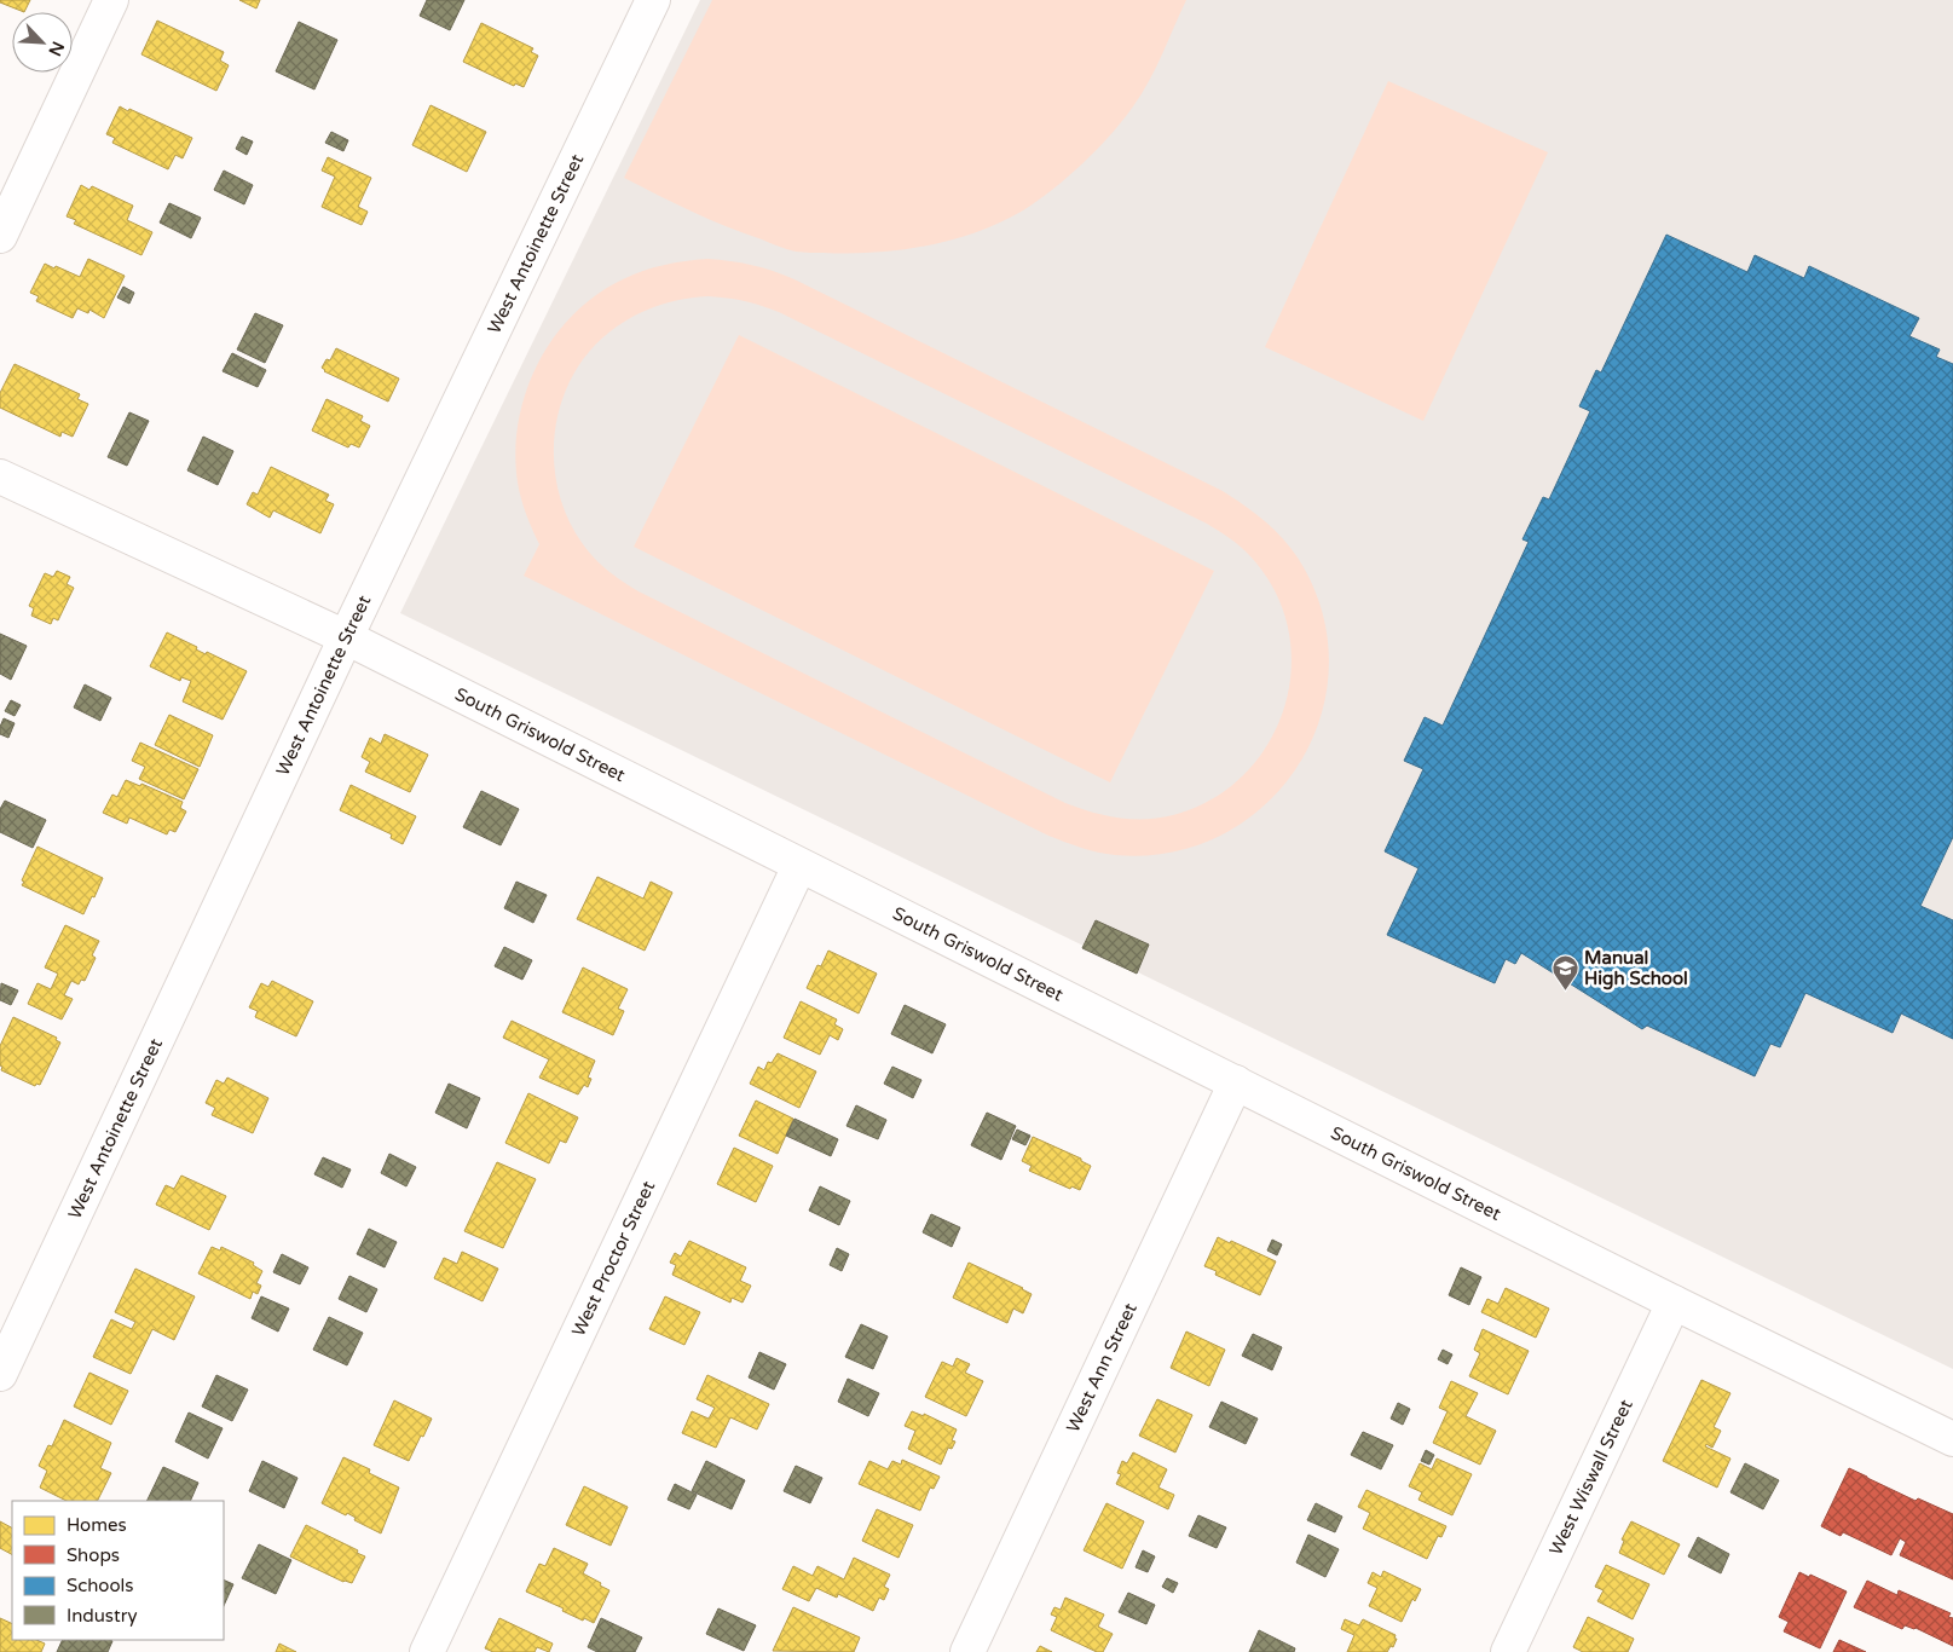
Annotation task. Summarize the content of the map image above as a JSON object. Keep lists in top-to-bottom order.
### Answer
{
  "streets": {
    "street": [
      "West Antoinette Street",
      "South Griswold Street",
      "West Proctor Street",
      "West Ann Street",
      "West Wiswall Street"
    ]
  },
  "crossings": [
    ["West Antoinette Street", "South Griswold Street"],
    ["South Griswold Street", "West Proctor Street"],
    ["South Griswold Street", "West Ann Street"],
    ["South Griswold Street", "West Wiswall Street"]
  ],
  "places": {
    "school or university": ["Manual High School"]
  },
  "legend": [
    "Homes",
    "Shops",
    "Schools",
    "Industry"
  ],
  "north": "bottom right"
}
